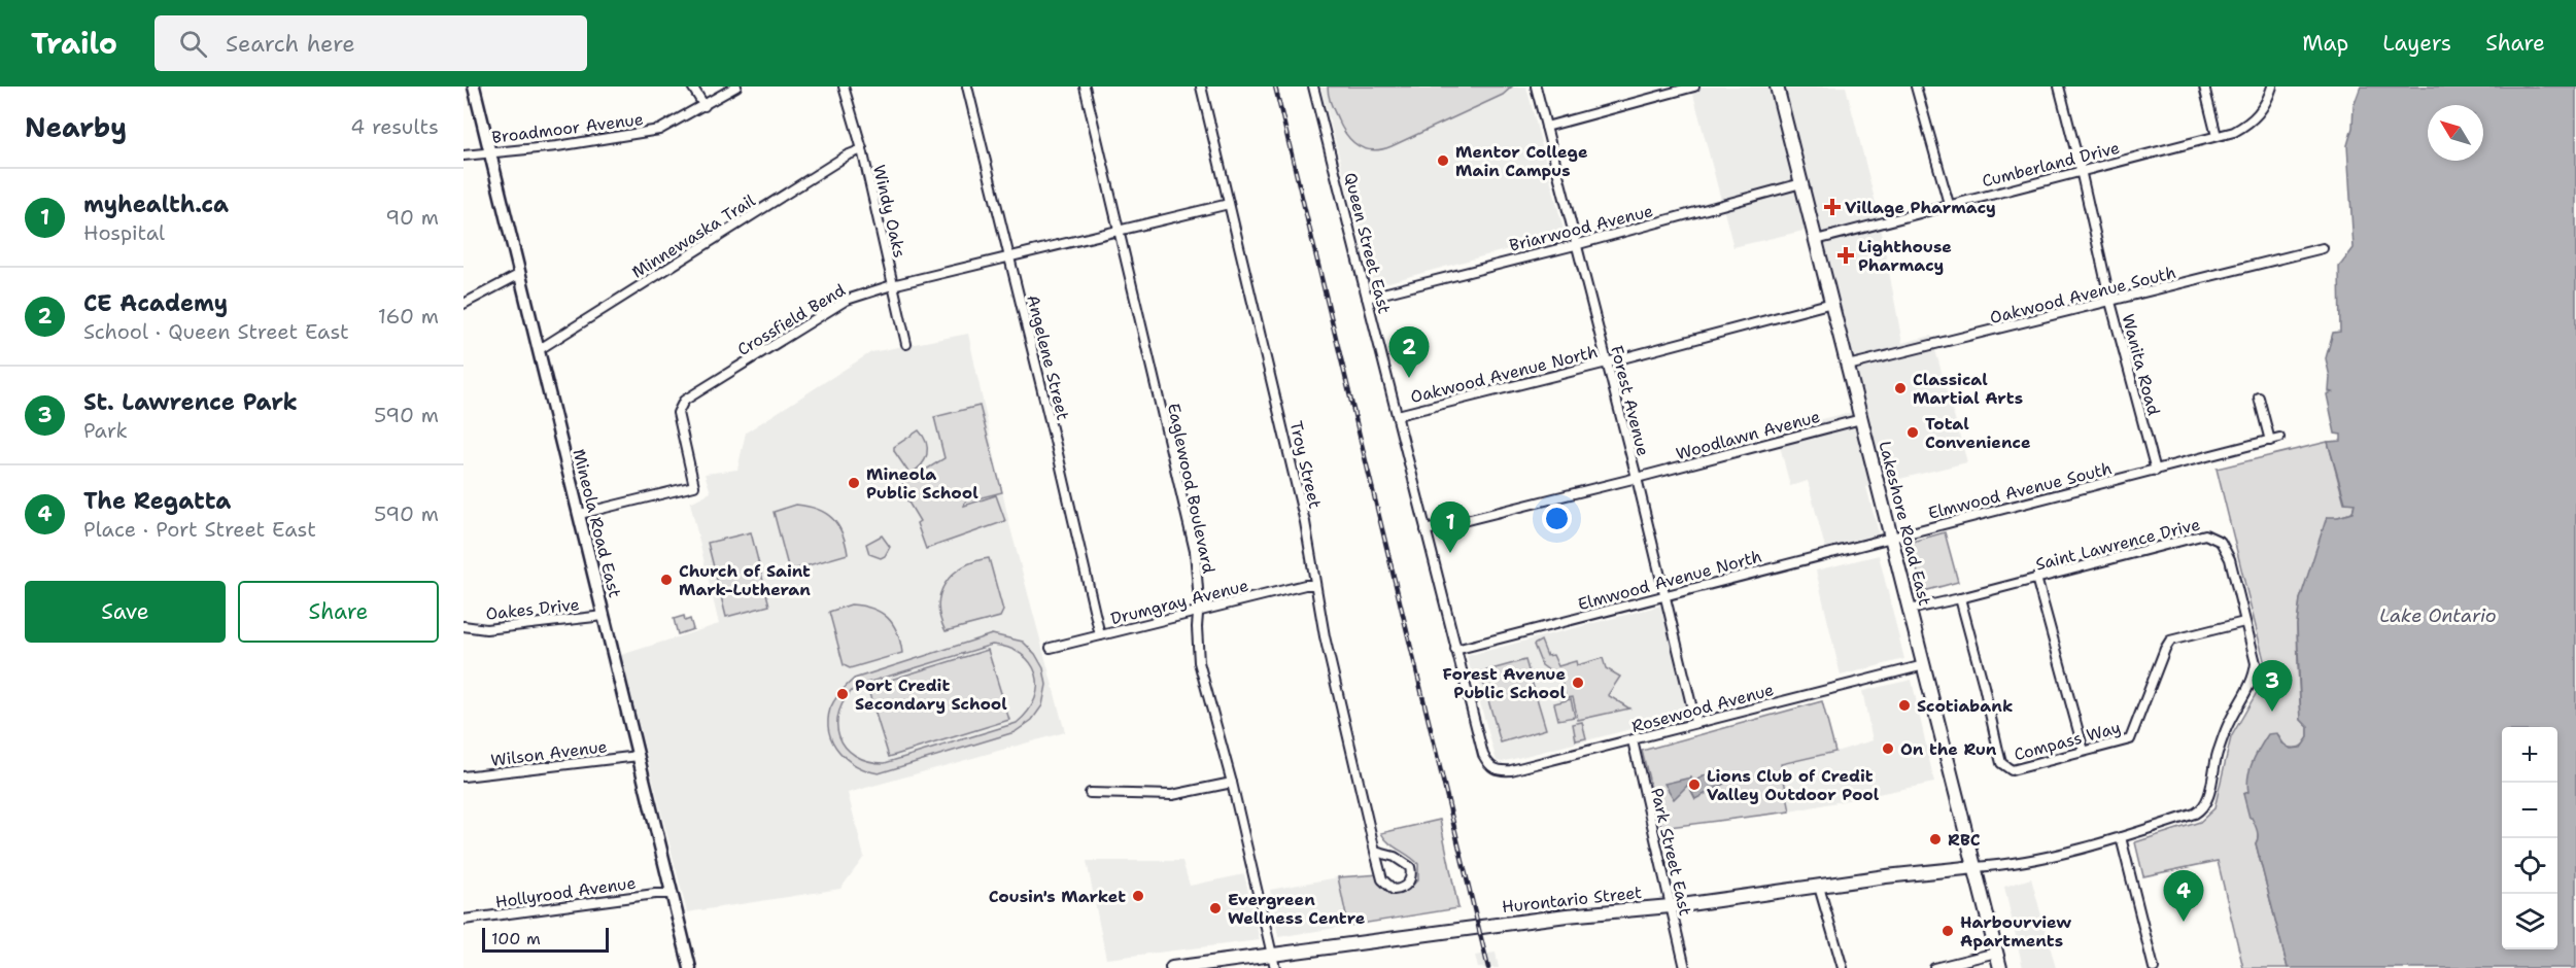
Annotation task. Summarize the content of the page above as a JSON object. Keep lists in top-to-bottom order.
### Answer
{
  "streets": {
    "main road": ["Lakeshore Road East", "Hurontario Street"],
    "street": [
      "Broadmoor Avenue",
      "Cumberland Drive",
      "Windy Oaks",
      "Briarwood Avenue",
      "Minnewaska Trail",
      "Queen Street East",
      "Oakwood Avenue South",
      "Crossfield Bend",
      "Angelene Street",
      "Wanita Road",
      "Oakwood Avenue North",
      "Forest Avenue",
      "Woodlawn Avenue",
      "Troy Street",
      "Eaglewood Boulevard",
      "Elmwood Avenue South",
      "Mineola Road East",
      "Saint Lawrence Drive",
      "Elmwood Avenue North",
      "Drumgray Avenue",
      "Oakes Drive",
      "Rosewood Avenue",
      "Compass Way",
      "Wilson Avenue",
      "Park Street East",
      "Hollyrood Avenue"
    ]
  },
  "crossings": [
    ["Broadmoor Avenue", "Mineola Road East"],
    ["Cumberland Drive", "Wanita Road"],
    ["Cumberland Drive", "Lakeshore Road East"],
    ["Windy Oaks", "Minnewaska Trail"],
    ["Windy Oaks", "Crossfield Bend"],
    ["Briarwood Avenue", "Queen Street East"],
    ["Briarwood Avenue", "Forest Avenue"],
    ["Briarwood Avenue", "Lakeshore Road East"],
    ["Minnewaska Trail", "Mineola Road East"],
    ["Queen Street East", "Oakwood Avenue North"],
    ["Queen Street East", "Woodlawn Avenue"],
    ["Queen Street East", "Elmwood Avenue North"],
    ["Queen Street East", "Rosewood Avenue"],
    ["Oakwood Avenue South", "Wanita Road"],
    ["Oakwood Avenue South", "Lakeshore Road East"],
    ["Crossfield Bend", "Angelene Street"],
    ["Crossfield Bend", "Troy Street"],
    ["Crossfield Bend", "Eaglewood Boulevard"],
    ["Crossfield Bend", "Mineola Road East"],
    ["Angelene Street", "Drumgray Avenue"],
    ["Wanita Road", "Elmwood Avenue South"],
    ["Oakwood Avenue North", "Forest Avenue"],
    ["Oakwood Avenue North", "Lakeshore Road East"],
    ["Forest Avenue", "Woodlawn Avenue"],
    ["Forest Avenue", "Elmwood Avenue North"],
    ["Forest Avenue", "Rosewood Avenue"],
    ["Woodlawn Avenue", "Lakeshore Road East"],
    ["Troy Street", "Drumgray Avenue"],
    ["Eaglewood Boulevard", "Drumgray Avenue"],
    ["Eaglewood Boulevard", "Hurontario Street"],
    ["Elmwood Avenue South", "Lakeshore Road East"],
    ["Elmwood Avenue South", "Elmwood Avenue North"],
    ["Mineola Road East", "Oakes Drive"],
    ["Mineola Road East", "Wilson Avenue"],
    ["Mineola Road East", "Hollyrood Avenue"],
    ["Lakeshore Road East", "Saint Lawrence Drive"],
    ["Lakeshore Road East", "Elmwood Avenue North"],
    ["Lakeshore Road East", "Rosewood Avenue"],
    ["Lakeshore Road East", "Hurontario Street"],
    ["Saint Lawrence Drive", "Compass Way"],
    ["Saint Lawrence Drive", "Hurontario Street"],
    ["Rosewood Avenue", "Park Street East"],
    ["Park Street East", "Hurontario Street"]
  ],
  "water": ["Lake Ontario"],
  "places": {
    "other": [
      "Mentor College Main Campus",
      "Classical Martial Arts",
      "Total Convenience",
      "Mineola Public School",
      "Church of Saint Mark-Lutheran",
      "Forest Avenue Public School",
      "Port Credit Secondary School",
      "Scotiabank",
      "On the Run",
      "Lions Club of Credit Valley Outdoor Pool",
      "RBC",
      "Cousin's Market",
      "Evergreen Wellness Centre",
      "Harbourview Apartments"
    ],
    "health": ["Village Pharmacy", "Lighthouse Pharmacy"]
  },
  "scale_bar": "100 m",
  "north": "top left",
  "page": {
    "header": "Trailo",
    "search": "Search here",
    "nav": ["Map", "Layers", "Share"],
    "heading": ["Nearby", "4 results"],
    "list": [
      {
        "mark": "1",
        "name": "myhealth.ca",
        "note": "Hospital",
        "value": "90 m"
      },
      {
        "mark": "2",
        "name": "CE Academy",
        "note": "School · Queen Street East",
        "value": "160 m"
      },
      {
        "mark": "3",
        "name": "St. Lawrence Park",
        "note": "Park",
        "value": "590 m"
      },
      {
        "mark": "4",
        "name": "The Regatta",
        "note": "Place · Port Street East",
        "value": "590 m"
      }
    ],
    "pins": [
      "2",
      "1",
      "3",
      "4"
    ],
    "buttons": ["Save", "Share"],
    "map_buttons": ["+", "−"],
    "scale": "100 m"
  }
}
